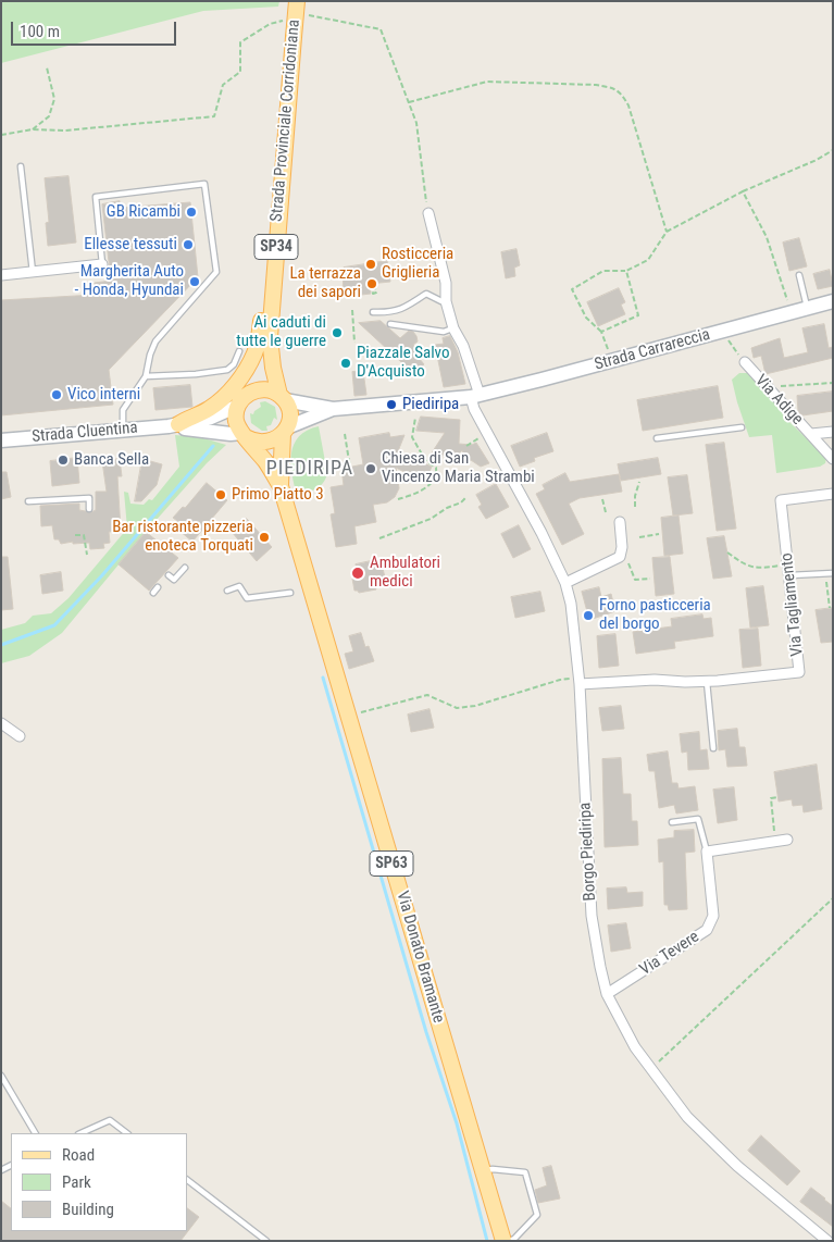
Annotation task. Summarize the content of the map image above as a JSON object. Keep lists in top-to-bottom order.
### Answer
{
  "streets": {
    "main road": [
      "Strada Provinciale Corridoniana",
      "SP34",
      "Strada Carrareccia",
      "Strada Cluentina",
      "SP63",
      "Via Donato Bramante"
    ],
    "street": [
      "Via Adige",
      "Via Tagliamento",
      "Borgo Piediripa",
      "Via Tevere"
    ]
  },
  "crossings": [
    ["Strada Provinciale Corridoniana", "SP34"],
    ["Strada Provinciale Corridoniana", "Strada Cluentina"],
    ["Strada Provinciale Corridoniana", "Via Donato Bramante"],
    ["SP34", "Strada Cluentina"],
    ["Strada Carrareccia", "Borgo Piediripa"],
    ["Strada Cluentina", "Via Donato Bramante"],
    ["Via Tagliamento", "Borgo Piediripa"],
    ["Borgo Piediripa", "Via Tevere"]
  ],
  "districts": ["PIEDIRIPA"],
  "places": [
    "GB Ricambi",
    "Ellesse tessuti",
    "Rosticceria Griglieria",
    "Margherita Auto - Honda, Hyundai",
    "La terrazza dei sapori",
    "Ai caduti di tutte le guerre",
    "Piazzale Salvo D'Acquisto",
    "Vico interni",
    "Piediripa",
    "Banca Sella",
    "Chiesa di San Vincenzo Maria Strambi",
    "Primo Piatto 3",
    "Bar ristorante pizzeria enoteca Torquati",
    "Ambulatori medici",
    "Forno pasticceria del borgo"
  ],
  "legend": ["Road", "Park", "Building"],
  "scale_bar": "100 m"
}
